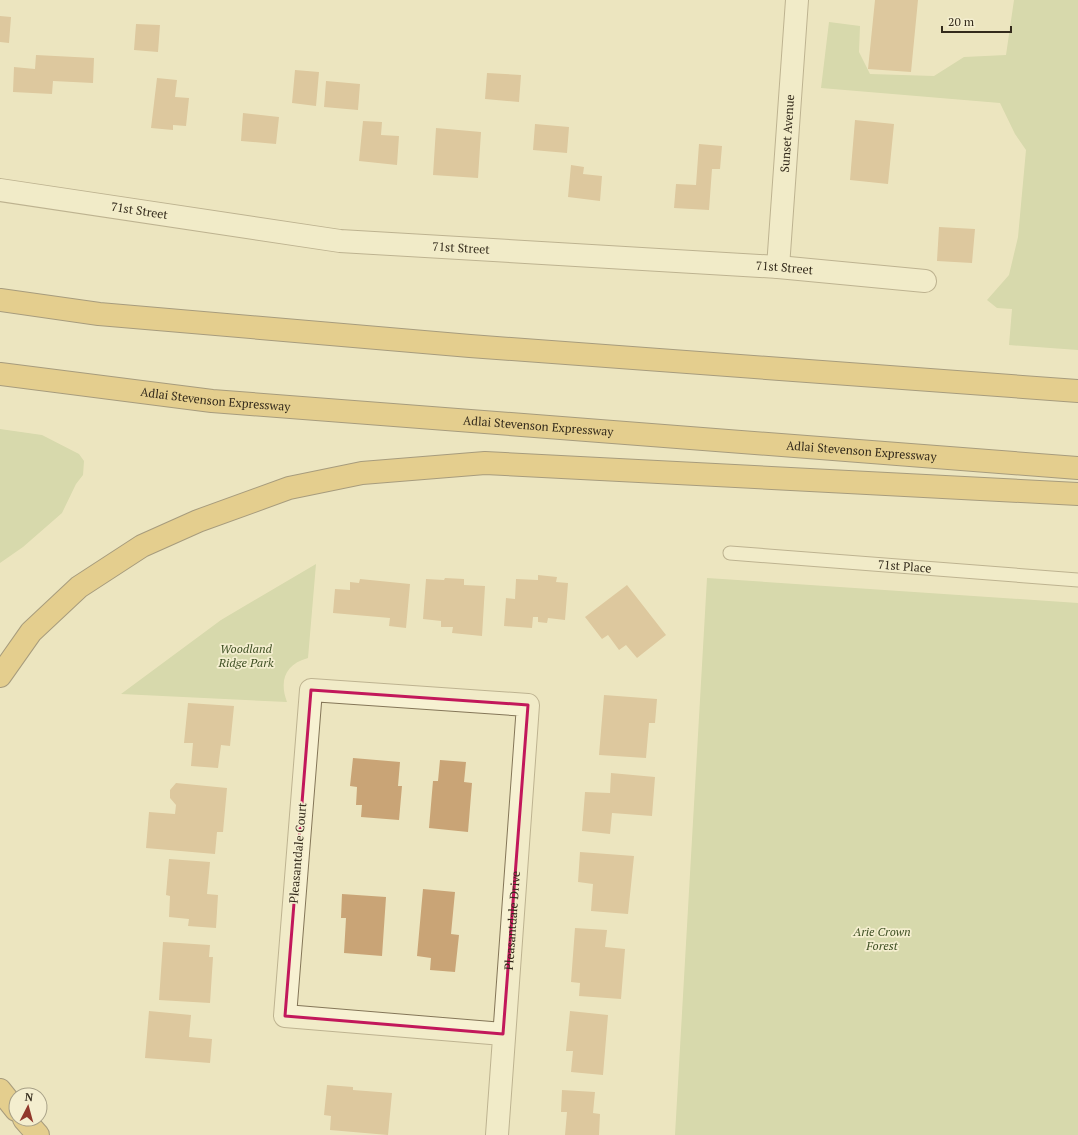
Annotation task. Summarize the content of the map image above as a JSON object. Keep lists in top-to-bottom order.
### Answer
{
  "streets": {
    "highway": ["Adlai Stevenson Expressway"],
    "street": [
      "Sunset Avenue",
      "71st Street",
      "Pleasantdale Court",
      "Pleasantdale Drive"
    ],
    "lane": ["71st Place"]
  },
  "crossings": [
    ["Sunset Avenue", "71st Street"],
    ["Pleasantdale Court", "Pleasantdale Drive"]
  ],
  "parks": ["Woodland Ridge Park", "Arie Crown Forest"],
  "scale_bar": "20 m",
  "north": "top"
}
